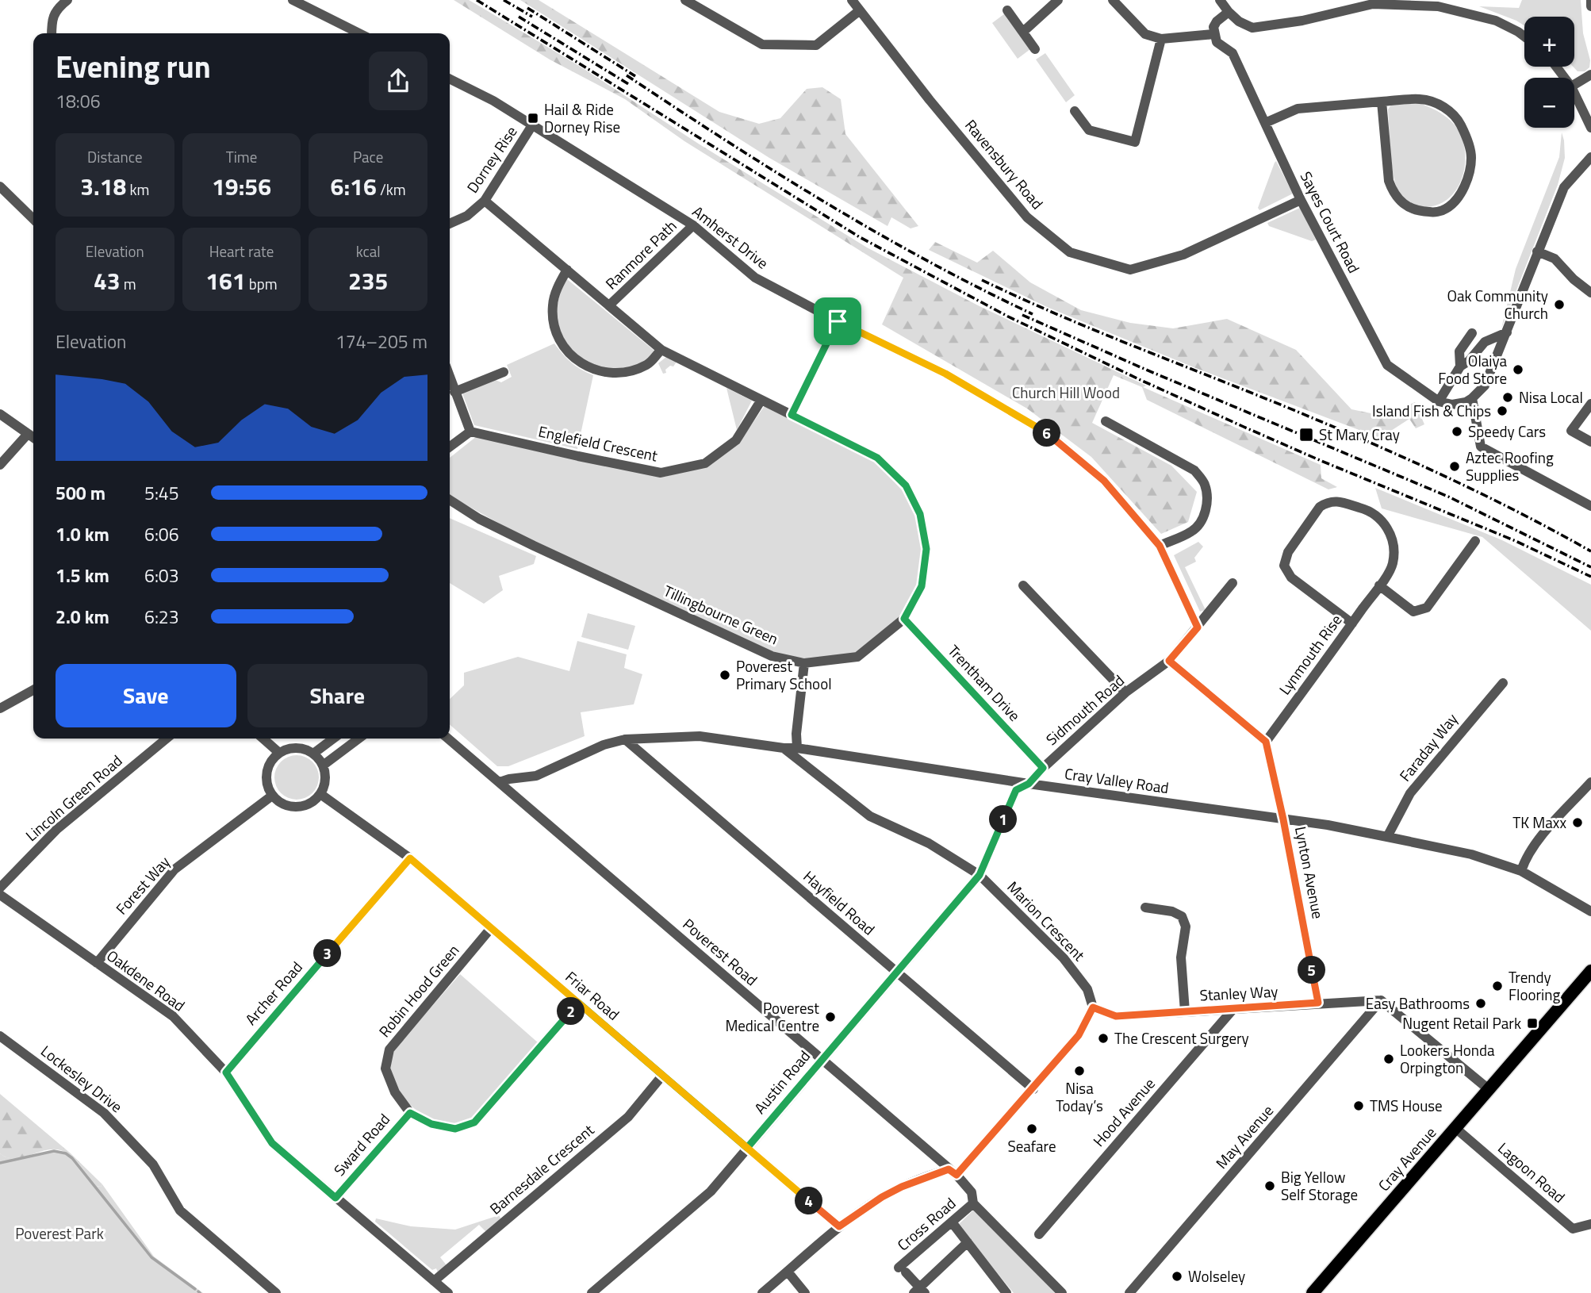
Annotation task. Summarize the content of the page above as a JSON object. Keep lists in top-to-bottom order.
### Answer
{
  "streets": {
    "main road": ["Cray Avenue"],
    "street": [
      "Dorney Rise",
      "Ravensbury Road",
      "Sayes Court Road",
      "Amherst Drive",
      "Ranmore Path",
      "Englefield Crescent",
      "Tillingbourne Green",
      "Lynmouth Rise",
      "Trentham Drive",
      "Sidmouth Road",
      "Faraday Way",
      "Cray Valley Road",
      "Lincoln Green Road",
      "Lynton Avenue",
      "Forest Way",
      "Hayfield Road",
      "Marion Crescent",
      "Poverest Road",
      "Oakdene Road",
      "Robin Hood Green",
      "Archer Road",
      "Stanley Way",
      "Friar Road",
      "Lockesley Drive",
      "Austin Road",
      "Hood Avenue",
      "May Avenue",
      "Sward Road",
      "Barnesdale Crescent",
      "Lagoon Road",
      "Cross Road"
    ]
  },
  "crossings": [
    ["Dorney Rise", "Amherst Drive"],
    ["Dorney Rise", "Tillingbourne Green"],
    ["Ravensbury Road", "Sayes Court Road"],
    ["Amherst Drive", "Ranmore Path"],
    ["Amherst Drive", "Sidmouth Road"],
    ["Ranmore Path", "Tillingbourne Green"],
    ["Englefield Crescent", "Tillingbourne Green"],
    ["Tillingbourne Green", "Trentham Drive"],
    ["Lynmouth Rise", "Lynton Avenue"],
    ["Trentham Drive", "Sidmouth Road"],
    ["Sidmouth Road", "Cray Valley Road"],
    ["Sidmouth Road", "Marion Crescent"],
    ["Sidmouth Road", "Austin Road"],
    ["Faraday Way", "Cray Valley Road"],
    ["Cray Valley Road", "Lynton Avenue"],
    ["Cray Valley Road", "Hayfield Road"],
    ["Cray Valley Road", "Marion Crescent"],
    ["Cray Valley Road", "Poverest Road"],
    ["Lynton Avenue", "Stanley Way"],
    ["Forest Way", "Oakdene Road"],
    ["Forest Way", "Friar Road"],
    ["Hayfield Road", "Austin Road"],
    ["Marion Crescent", "Stanley Way"],
    ["Marion Crescent", "Austin Road"],
    ["Poverest Road", "Austin Road"],
    ["Poverest Road", "Cross Road"],
    ["Oakdene Road", "Archer Road"],
    ["Oakdene Road", "Sward Road"],
    ["Oakdene Road", "Barnesdale Crescent"],
    ["Robin Hood Green", "Friar Road"],
    ["Robin Hood Green", "Sward Road"],
    ["Archer Road", "Friar Road"],
    ["Stanley Way", "Hood Avenue"],
    ["Stanley Way", "May Avenue"],
    ["Friar Road", "Austin Road"],
    ["Friar Road", "Barnesdale Crescent"],
    ["Cray Avenue", "Lagoon Road"]
  ],
  "parks": ["Church Hill Wood", "Poverest Park"],
  "places": {
    "transit": ["Hail & Ride Dorney Rise", "St Mary Cray", "Nugent Retail Park"],
    "other": [
      "Oak Community Church",
      "Olaiya Food Store",
      "Nisa Local",
      "Island Fish & Chips",
      "Speedy Cars",
      "Aztec Roofing Supplies",
      "Poverest Primary School",
      "TK Maxx",
      "Trendy Flooring",
      "Easy Bathrooms",
      "Poverest Medical Centre",
      "The Crescent Surgery",
      "Lookers Honda Orpington",
      "Nisa Today’s",
      "TMS House",
      "Seafare",
      "Big Yellow Self Storage",
      "Wolseley"
    ]
  },
  "page": {
    "map_buttons": ["+", "−"],
    "heading": ["Evening run", "18:06"],
    "stats": [
      ["Distance", "3.18 km"],
      ["Time", "19:56"],
      ["Pace", "6:16 /km"],
      ["Elevation", "43 m"],
      ["Heart rate", "161 bpm"],
      ["kcal", "235"]
    ],
    "chart": ["Elevation", "174–205 m"],
    "pins": [
      "6",
      "1",
      "3",
      "5",
      "2",
      "4"
    ],
    "list": [
      {
        "name": "500 m",
        "note": "5:45"
      },
      {
        "name": "1.0 km",
        "note": "6:06"
      },
      {
        "name": "1.5 km",
        "note": "6:03"
      },
      {
        "name": "2.0 km",
        "note": "6:23"
      }
    ],
    "buttons": ["Save", "Share"]
  }
}
